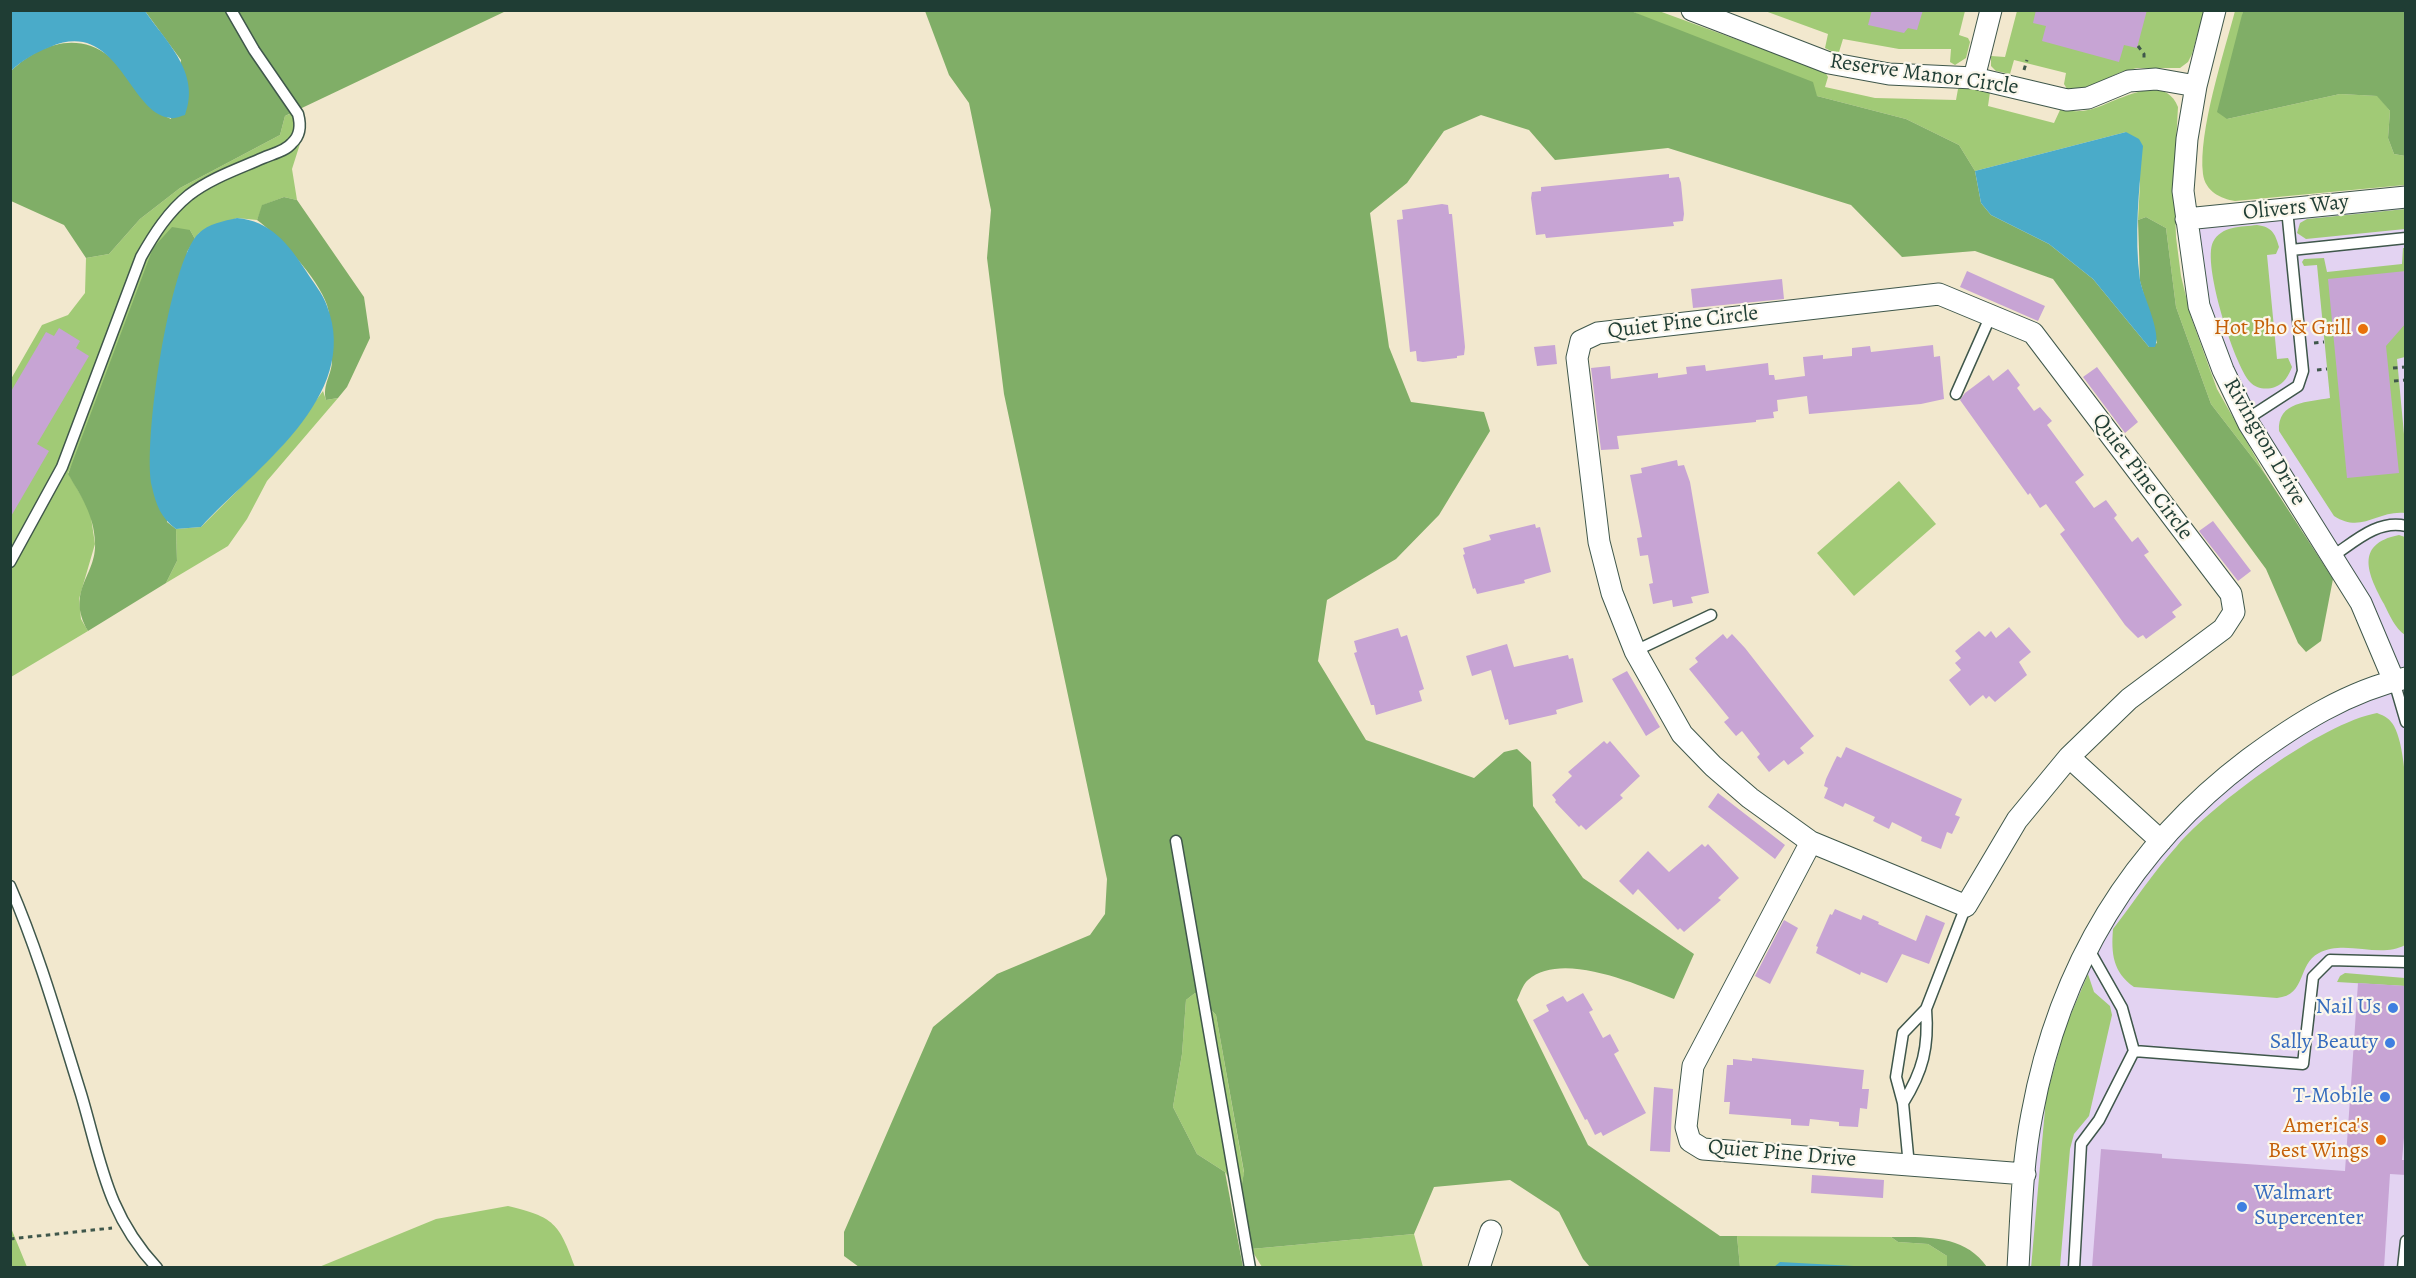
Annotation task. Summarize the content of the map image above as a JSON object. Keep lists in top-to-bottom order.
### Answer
{
  "streets": {
    "street": [
      "Reserve Manor Circle",
      "Olivers Way",
      "Quiet Pine Circle",
      "Rivington Drive",
      "Quiet Pine Drive"
    ]
  },
  "crossings": [
    ["Reserve Manor Circle", "Rivington Drive"],
    ["Olivers Way", "Rivington Drive"],
    ["Quiet Pine Circle", "Quiet Pine Drive"]
  ],
  "places": [
    "Hot Pho & Grill",
    "Nail Us",
    "Sally Beauty",
    "T-Mobile",
    "America's Best Wings",
    "Walmart Supercenter"
  ]
}
